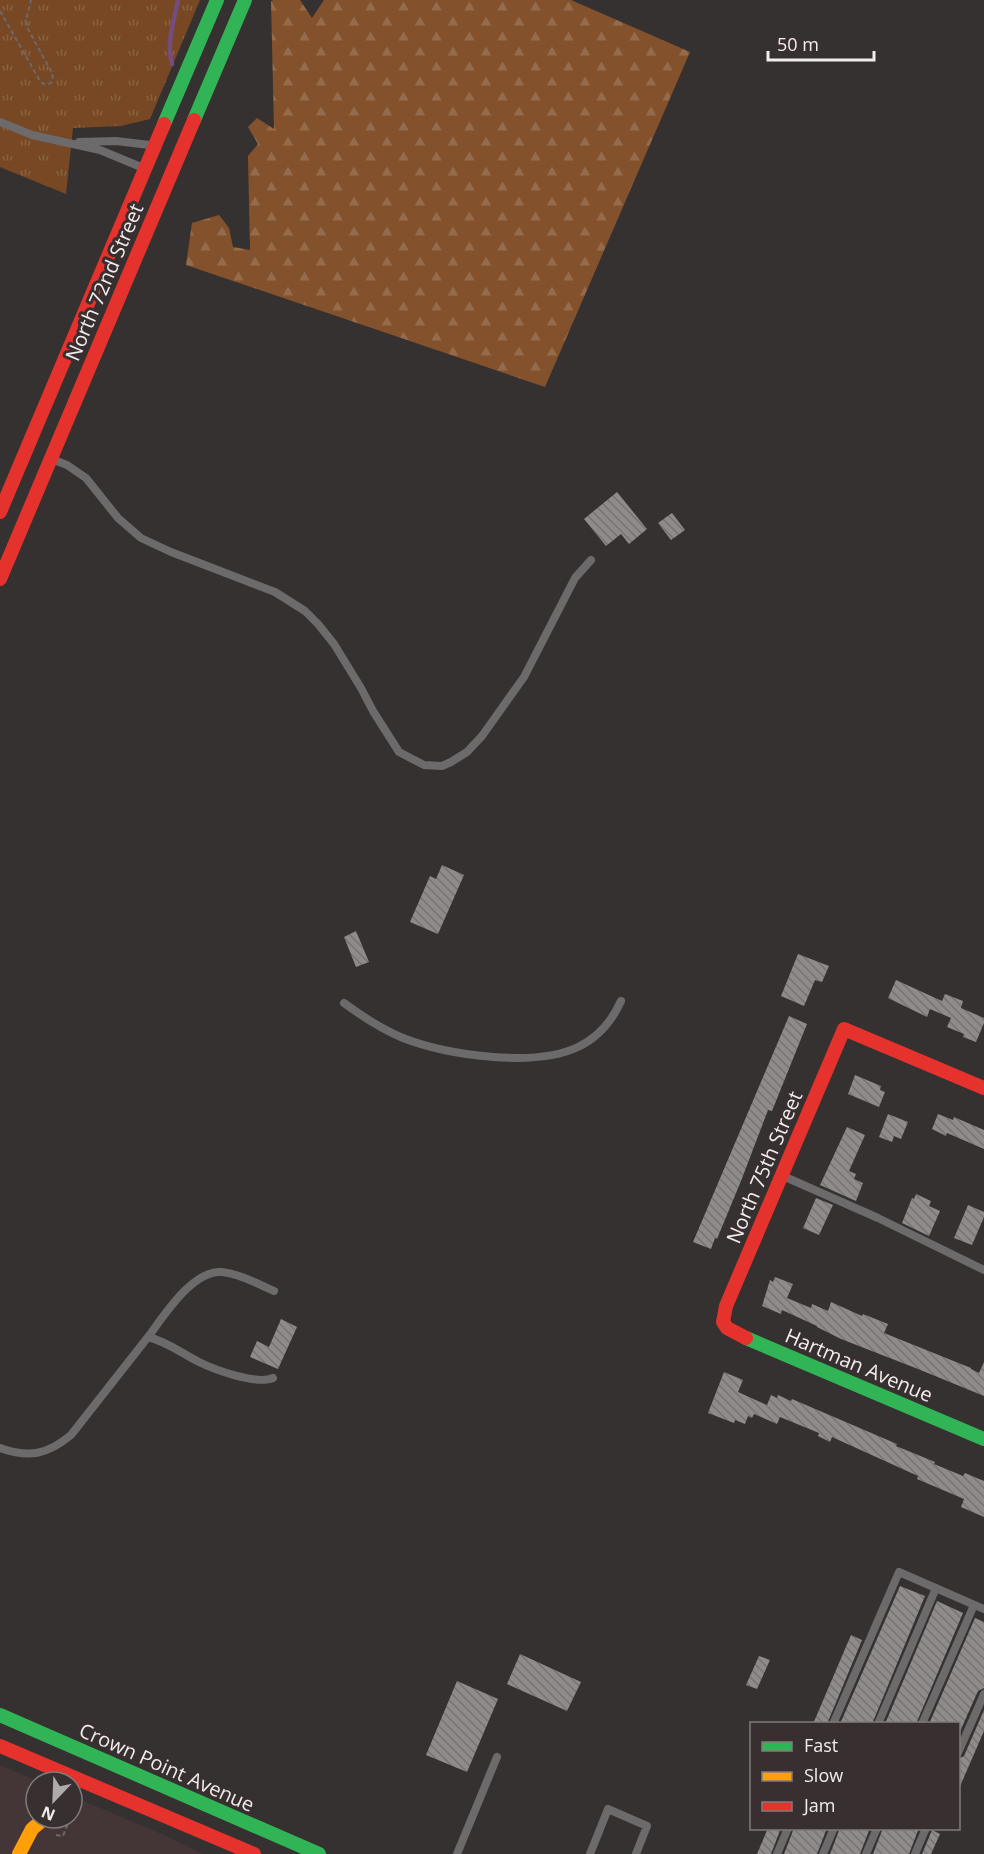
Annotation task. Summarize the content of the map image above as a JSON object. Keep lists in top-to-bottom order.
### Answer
{
  "streets": {
    "main road": [
      "North 72nd Street",
      "North 75th Street",
      "Hartman Avenue",
      "Crown Point Avenue"
    ]
  },
  "crossings": [
    ["North 75th Street", "Hartman Avenue"]
  ],
  "legend": ["Fast", "Slow", "Jam"],
  "scale_bar": "50 m",
  "north": "bottom left"
}
